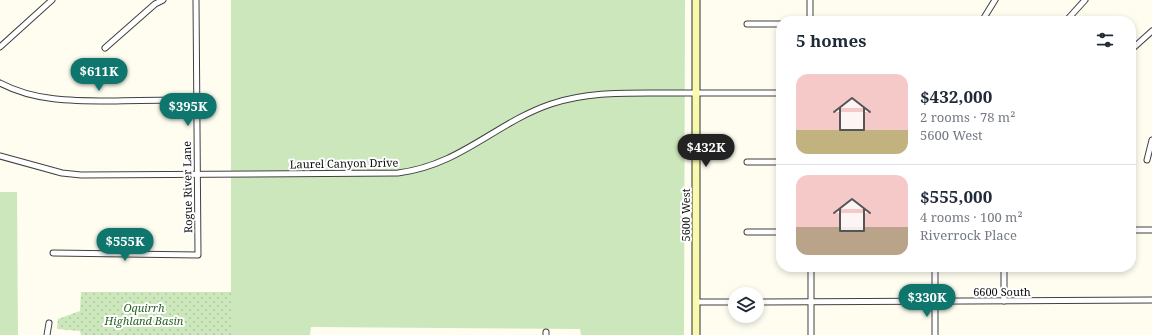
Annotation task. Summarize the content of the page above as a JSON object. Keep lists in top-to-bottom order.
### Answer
{
  "streets": {
    "main road": ["5600 West"],
    "street": ["Laurel Canyon Drive", "Rogue River Lane", "6600 South"]
  },
  "crossings": [
    ["Laurel Canyon Drive", "Rogue River Lane"],
    ["Laurel Canyon Drive", "5600 West"]
  ],
  "parks": ["Oquirrh Highland Basin"],
  "page": {
    "heading": "5 homes",
    "price": [
      "$611K",
      "$395K",
      "$432K",
      "$555K",
      "$330K"
    ],
    "list": [
      {
        "name": "$432,000",
        "note": "2 rooms · 78 m² · 5600 West"
      },
      {
        "name": "$555,000",
        "note": "4 rooms · 100 m² · Riverrock Place"
      }
    ]
  }
}
